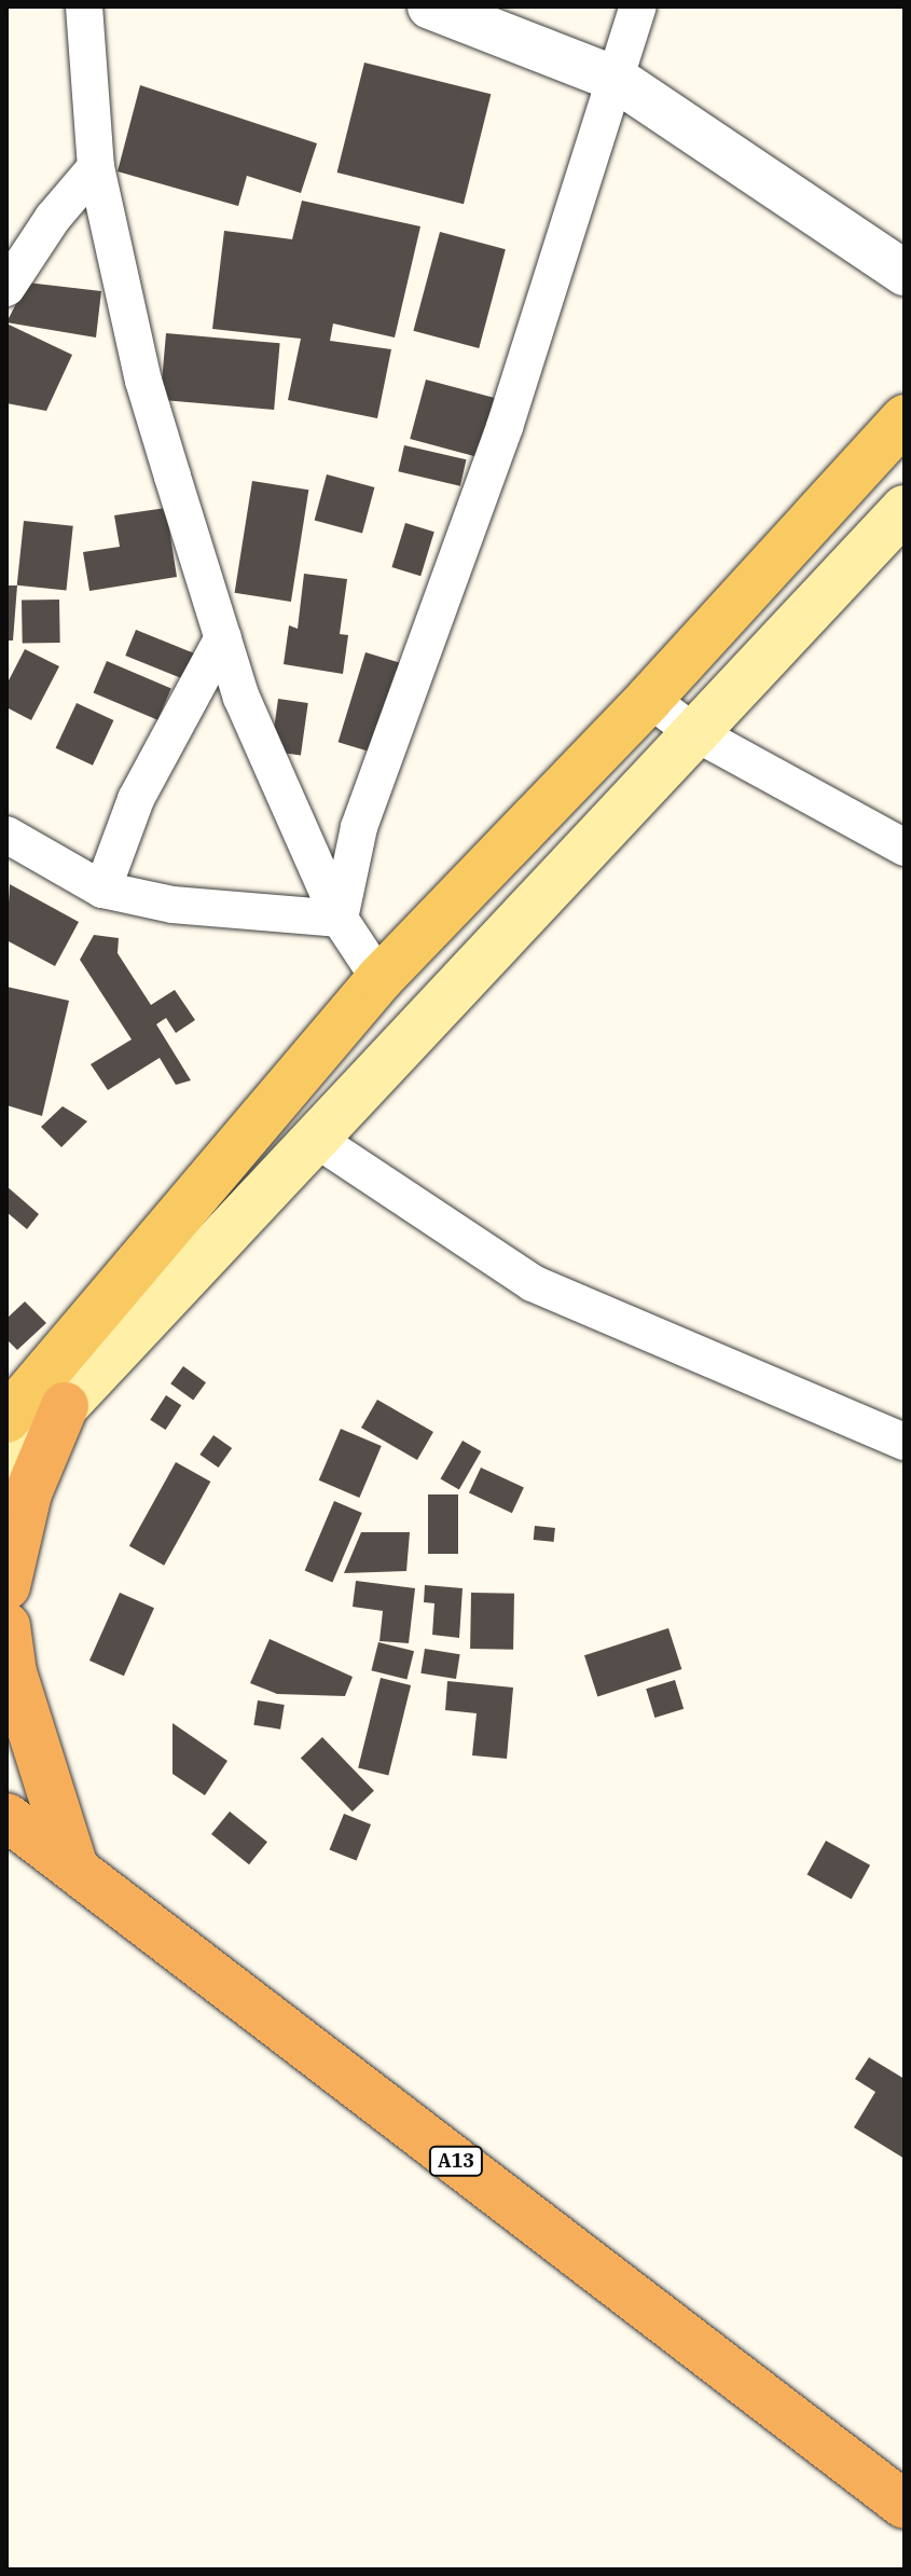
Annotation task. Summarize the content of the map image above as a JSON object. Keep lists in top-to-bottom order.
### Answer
{
  "streets": {
    "highway": ["A13"]
  }
}
